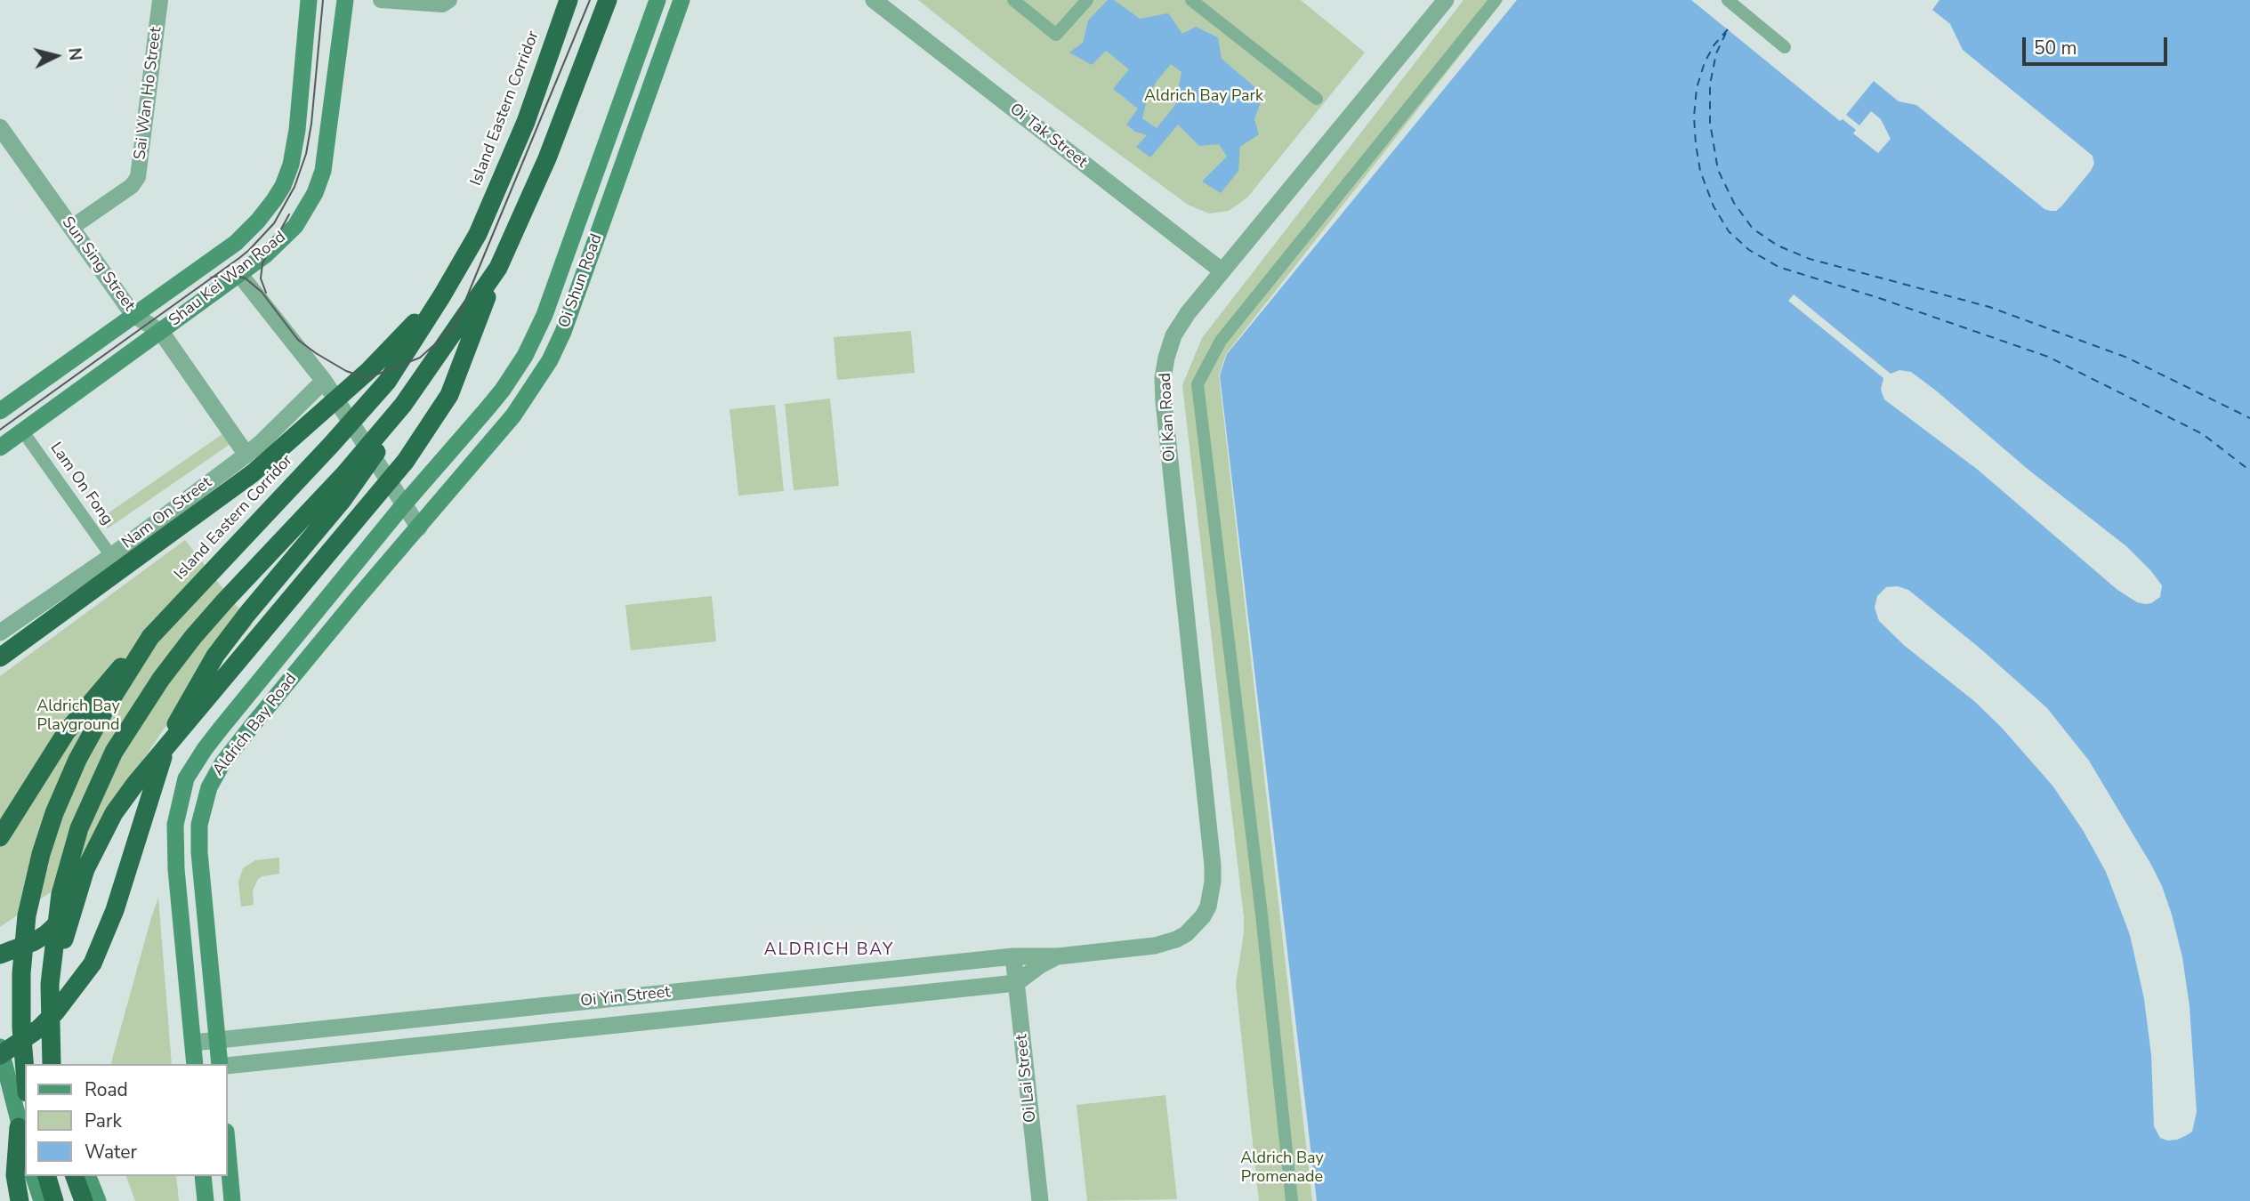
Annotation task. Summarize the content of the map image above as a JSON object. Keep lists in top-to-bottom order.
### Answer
{
  "streets": {
    "highway": ["Island Eastern Corridor"],
    "main road": ["Shau Kei Wan Road", "Oi Shun Road", "Aldrich Bay Road"],
    "street": [
      "Sai Wan Ho Street",
      "Oi Tak Street",
      "Sun Sing Street",
      "Oi Kan Road",
      "Lam On Fong",
      "Nam On Street",
      "Oi Yin Street",
      "Oi Lai Street"
    ]
  },
  "crossings": [
    ["Sai Wan Ho Street", "Sun Sing Street"],
    ["Oi Tak Street", "Oi Kan Road"],
    ["Sun Sing Street", "Shau Kei Wan Road"],
    ["Sun Sing Street", "Nam On Street"],
    ["Shau Kei Wan Road", "Lam On Fong"],
    ["Oi Shun Road", "Aldrich Bay Road"],
    ["Oi Kan Road", "Oi Yin Street"],
    ["Lam On Fong", "Nam On Street"],
    ["Aldrich Bay Road", "Oi Yin Street"],
    ["Oi Yin Street", "Oi Lai Street"]
  ],
  "districts": ["ALDRICH BAY"],
  "parks": ["Aldrich Bay Park", "Aldrich Bay Playground", "Aldrich Bay Promenade"],
  "legend": ["Road", "Park", "Water"],
  "scale_bar": "50 m",
  "north": "right"
}
